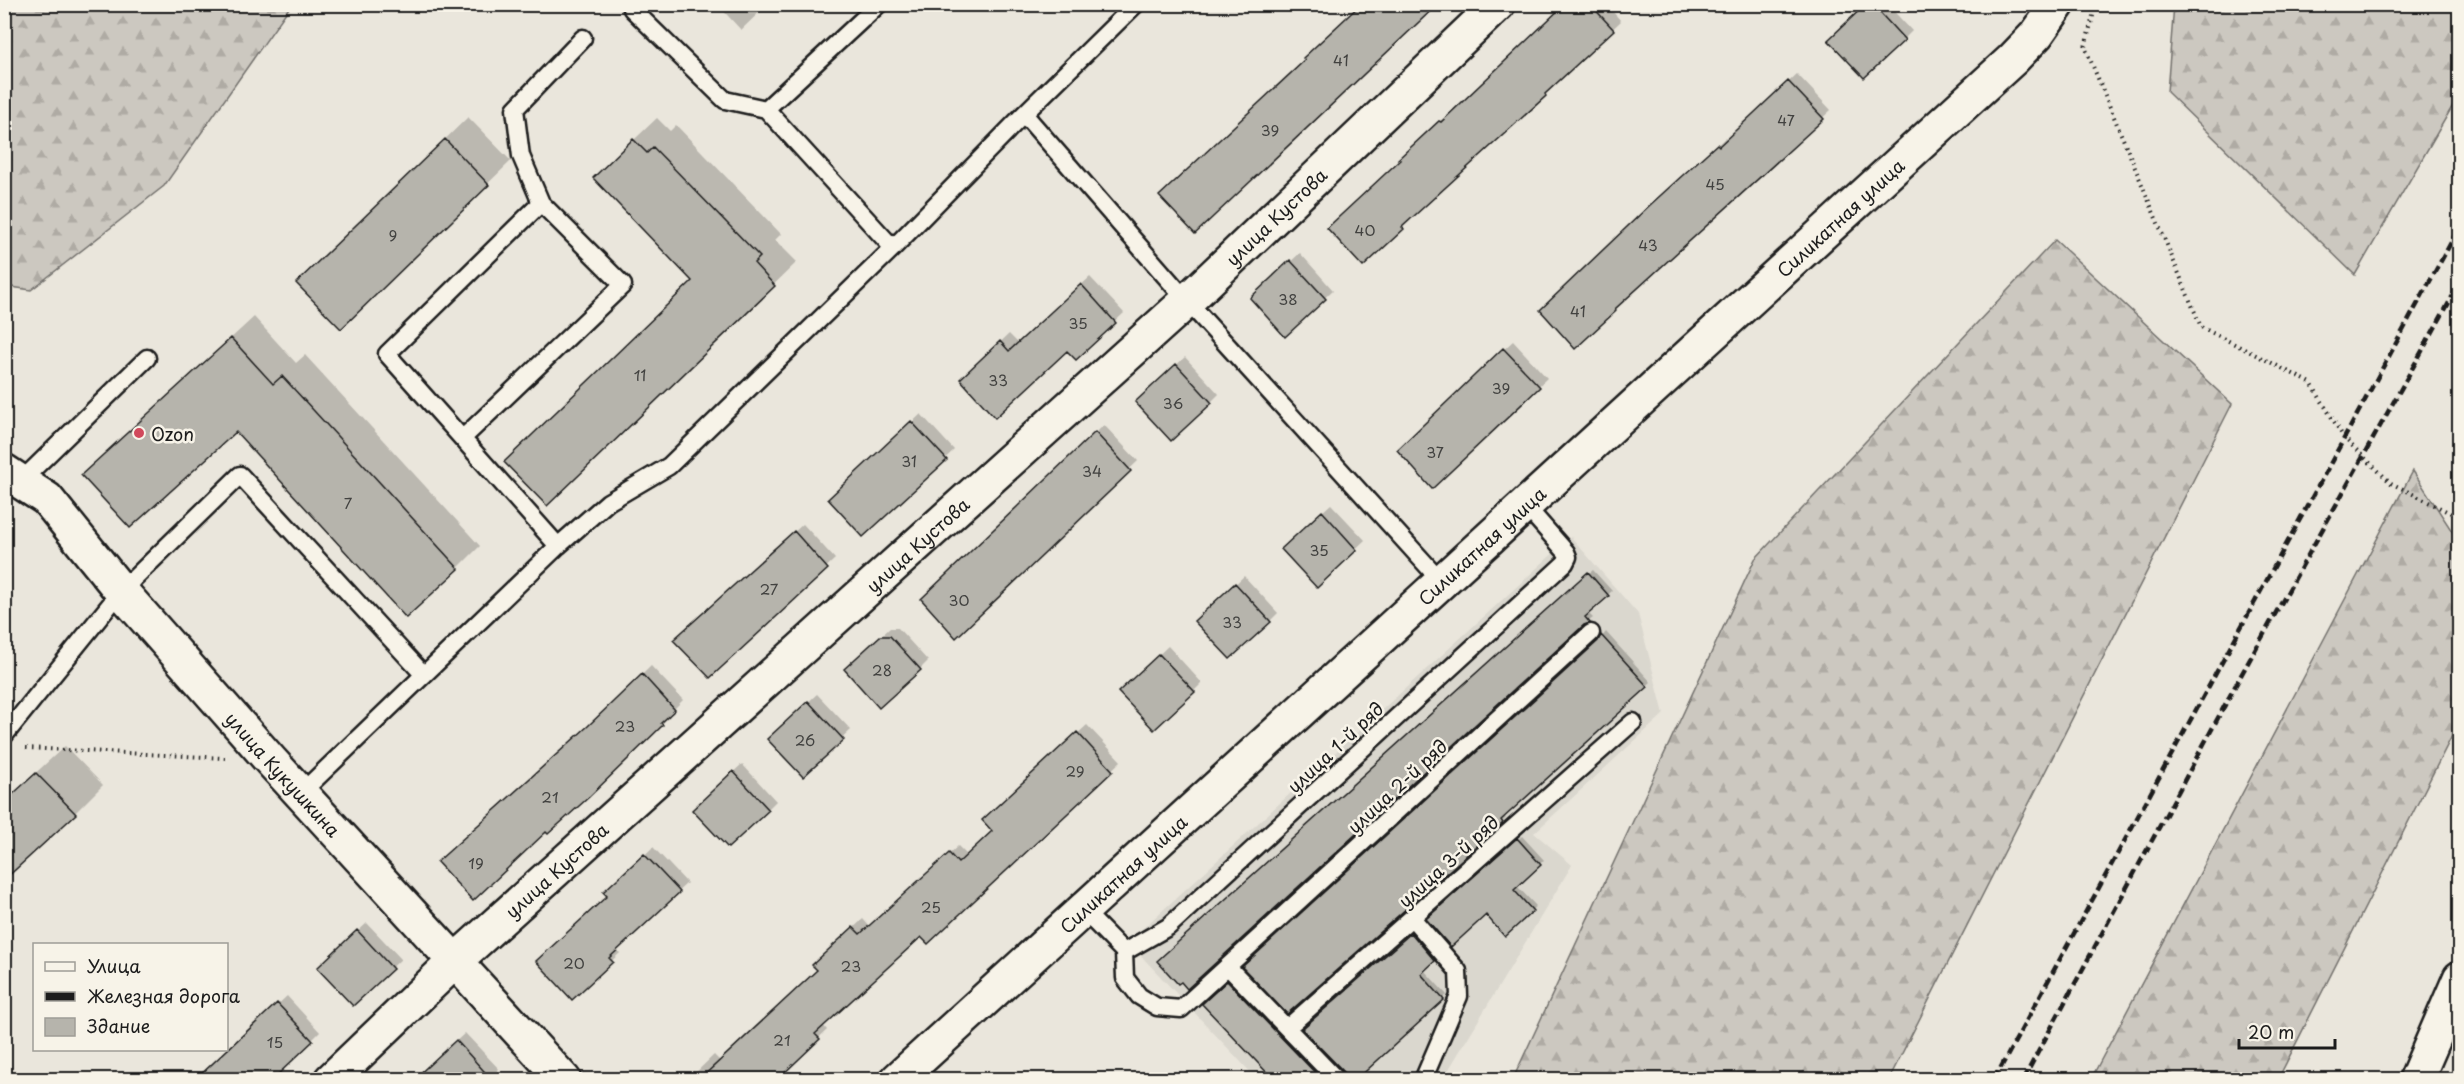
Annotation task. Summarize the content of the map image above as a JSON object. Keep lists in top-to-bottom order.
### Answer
{
  "streets": {
    "street": ["улица Кустова", "Силикатная улица", "улица Кукушкина"],
    "lane": ["улица 1-й ряд", "улица 2-й ряд", "улица 3-й ряд"]
  },
  "crossings": [
    ["улица Кустова", "улица Кукушкина"],
    ["Силикатная улица", "улица 1-й ряд"],
    ["улица 1-й ряд", "улица 2-й ряд"]
  ],
  "places": ["Ozon"],
  "house_numbers": [
    "41",
    "47",
    "39",
    "45",
    "40",
    "9",
    "43",
    "38",
    "41",
    "35",
    "11",
    "33",
    "39",
    "36",
    "37",
    "31",
    "34",
    "7",
    "35",
    "27",
    "30",
    "33",
    "28",
    "23",
    "26",
    "29",
    "21",
    "19",
    "25",
    "20",
    "23",
    "21",
    "15"
  ],
  "legend": ["Улица", "Железная дорога", "Здание"],
  "scale_bar": "20 m"
}
